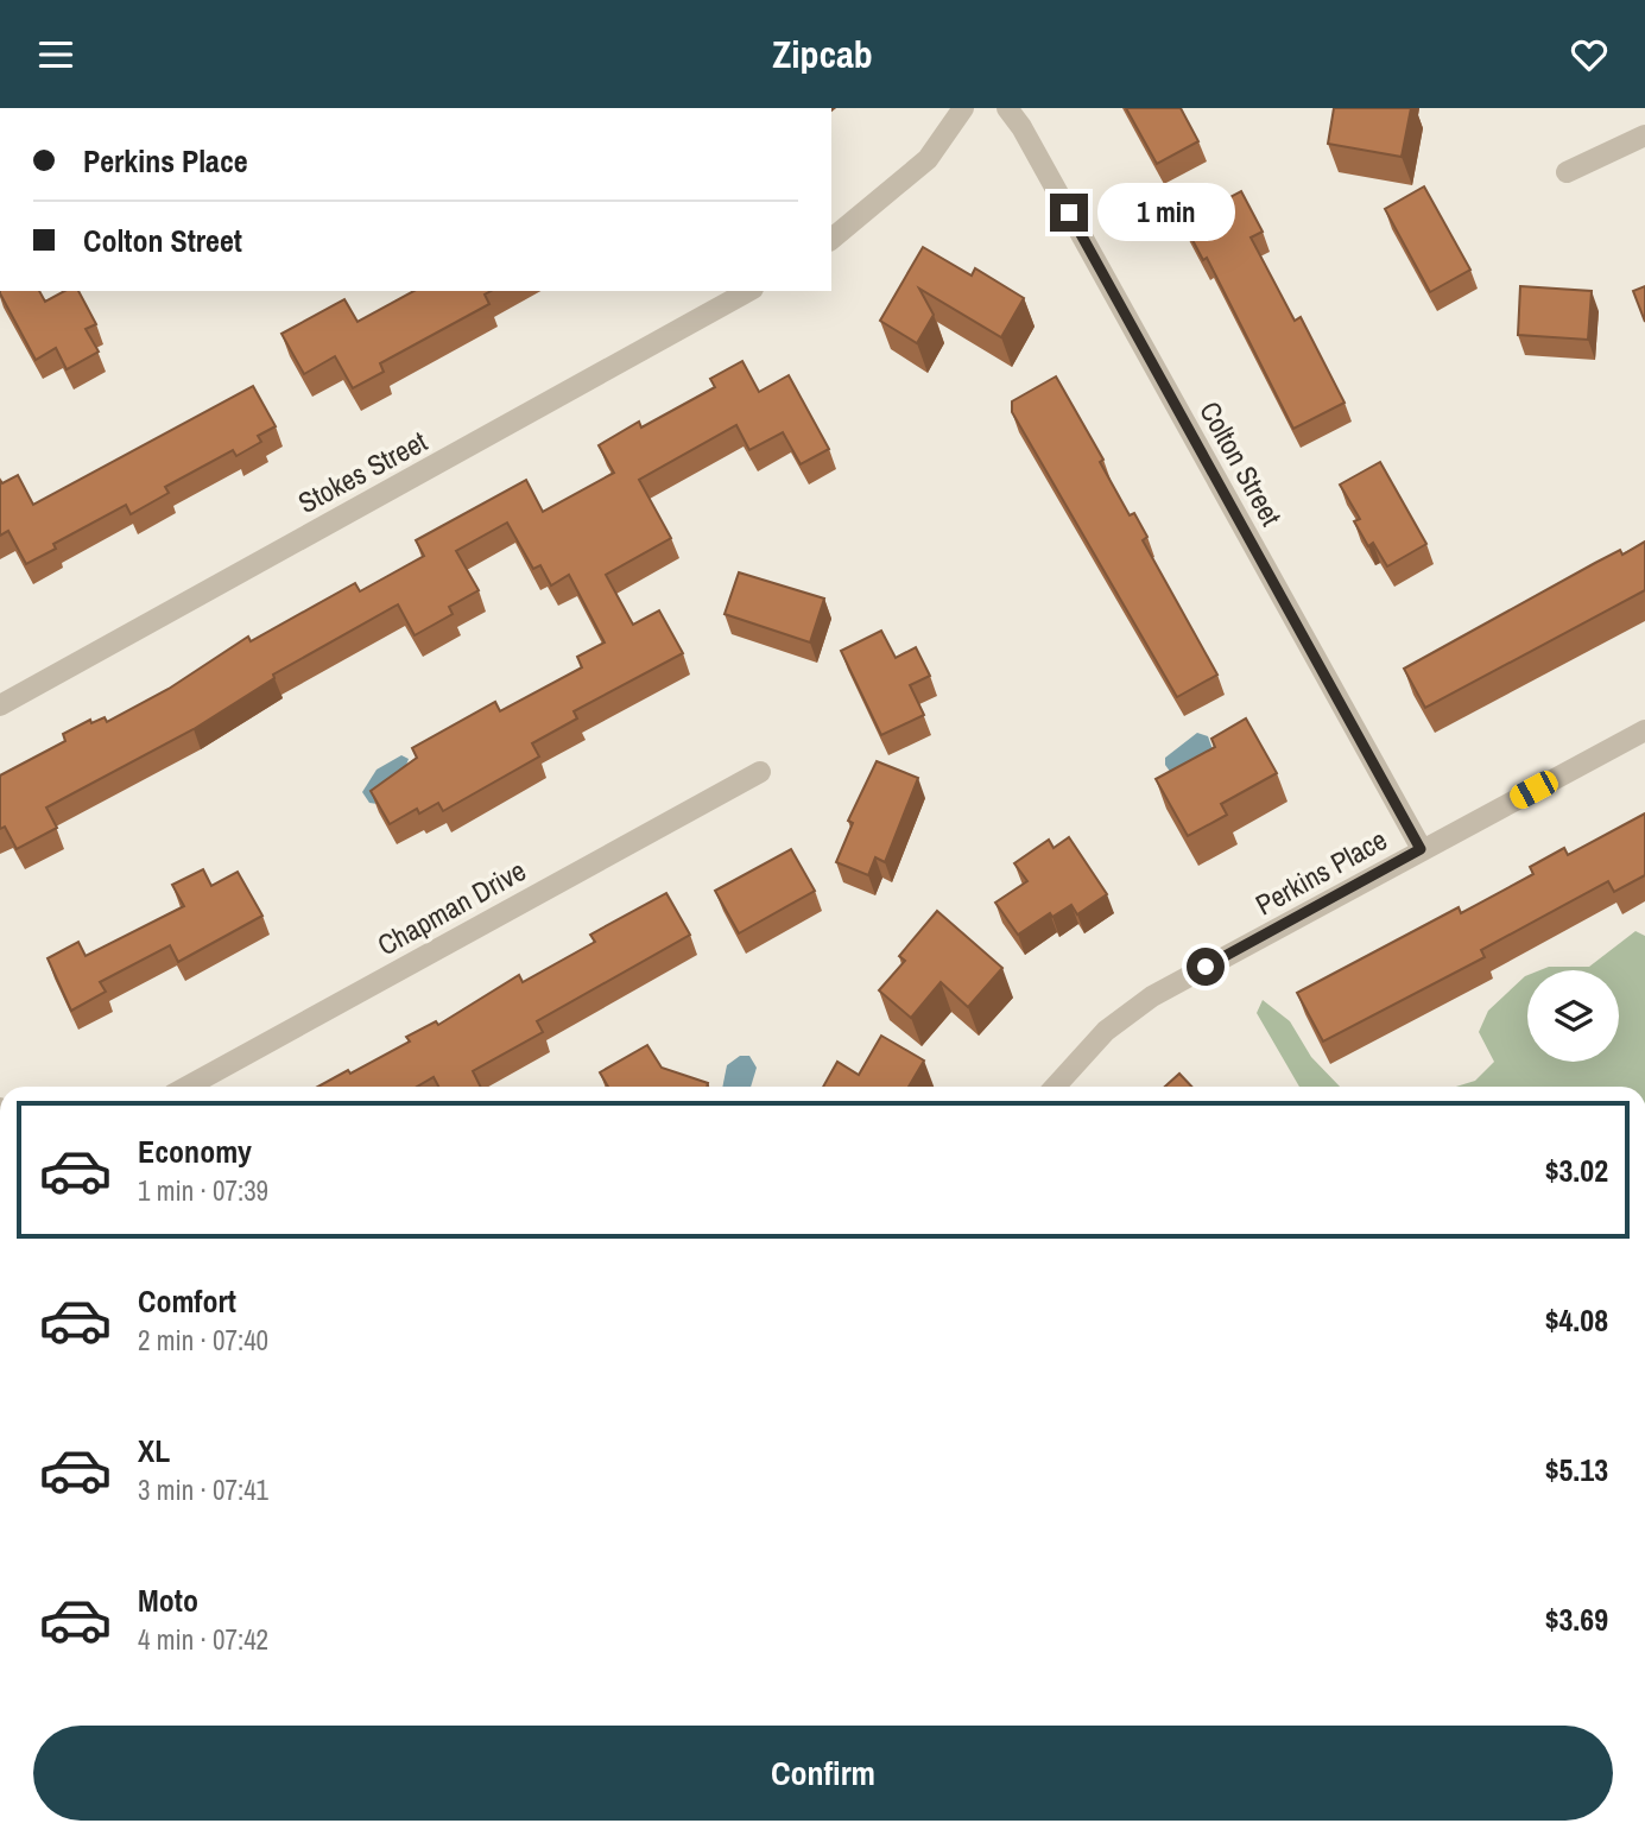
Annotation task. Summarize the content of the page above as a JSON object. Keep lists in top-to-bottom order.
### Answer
{
  "streets": {
    "street": [
      "Colton Street",
      "Stokes Street",
      "Perkins Place",
      "Chapman Drive"
    ]
  },
  "crossings": [
    ["Colton Street", "Perkins Place"]
  ],
  "page": {
    "header": "Zipcab",
    "banner": ["Perkins Place", "Colton Street"],
    "bubble": "1 min",
    "list": [
      {
        "name": "Economy",
        "note": "1 min · 07:39",
        "value": "$3.02"
      },
      {
        "name": "Comfort",
        "note": "2 min · 07:40",
        "value": "$4.08"
      },
      {
        "name": "XL",
        "note": "3 min · 07:41",
        "value": "$5.13"
      },
      {
        "name": "Moto",
        "note": "4 min · 07:42",
        "value": "$3.69"
      }
    ],
    "buttons": "Confirm"
  }
}
